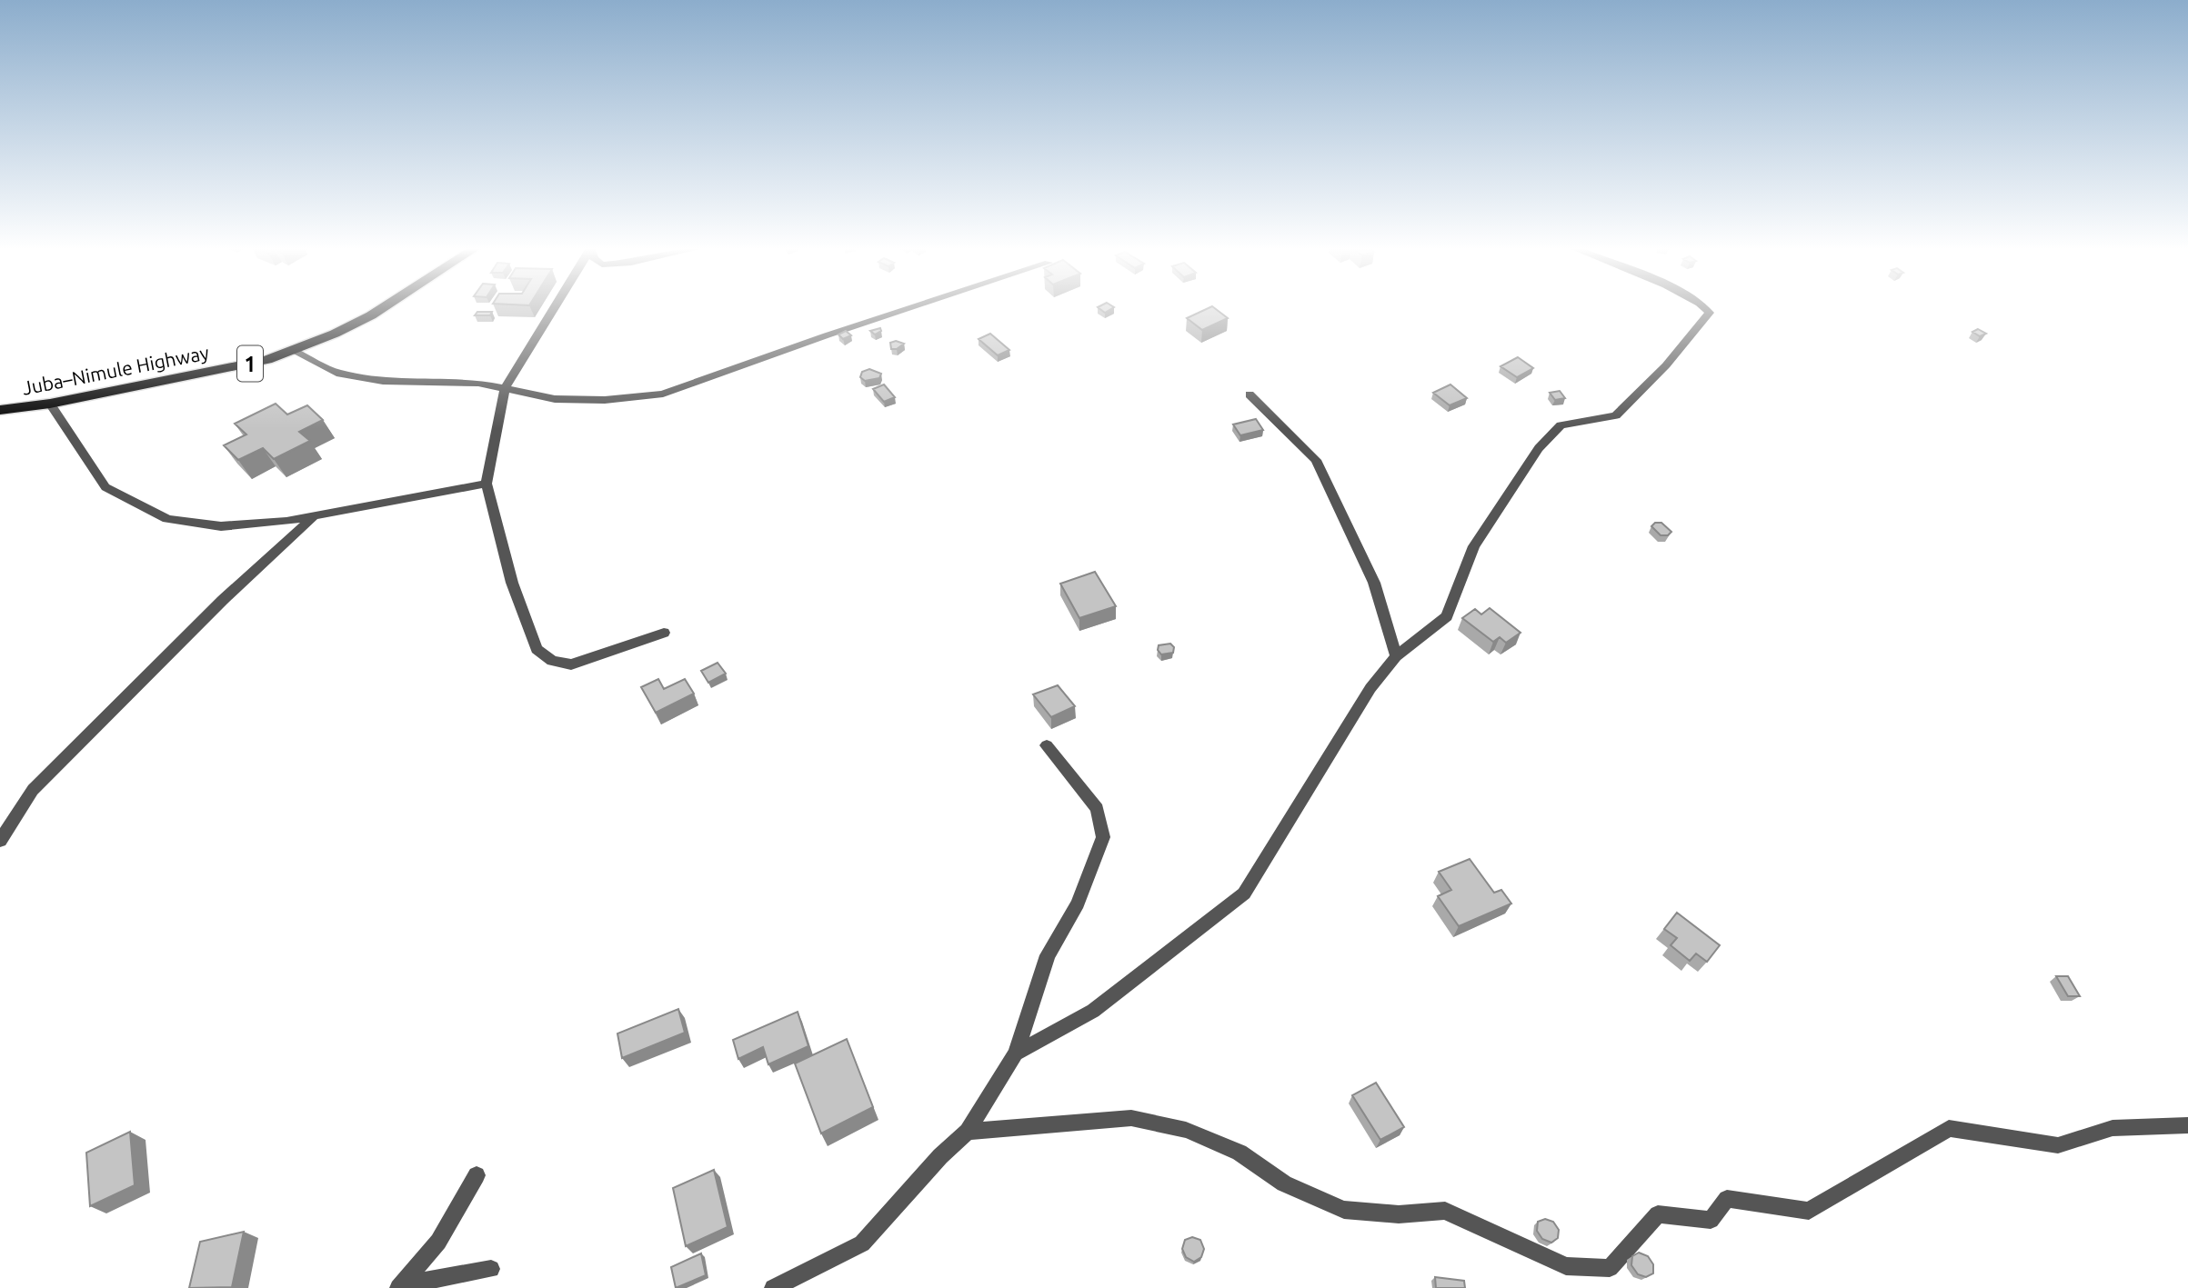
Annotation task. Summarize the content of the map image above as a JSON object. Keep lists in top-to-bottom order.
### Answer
{
  "streets": {
    "main road": ["1", "Juba–Nimule Highway"]
  }
}
